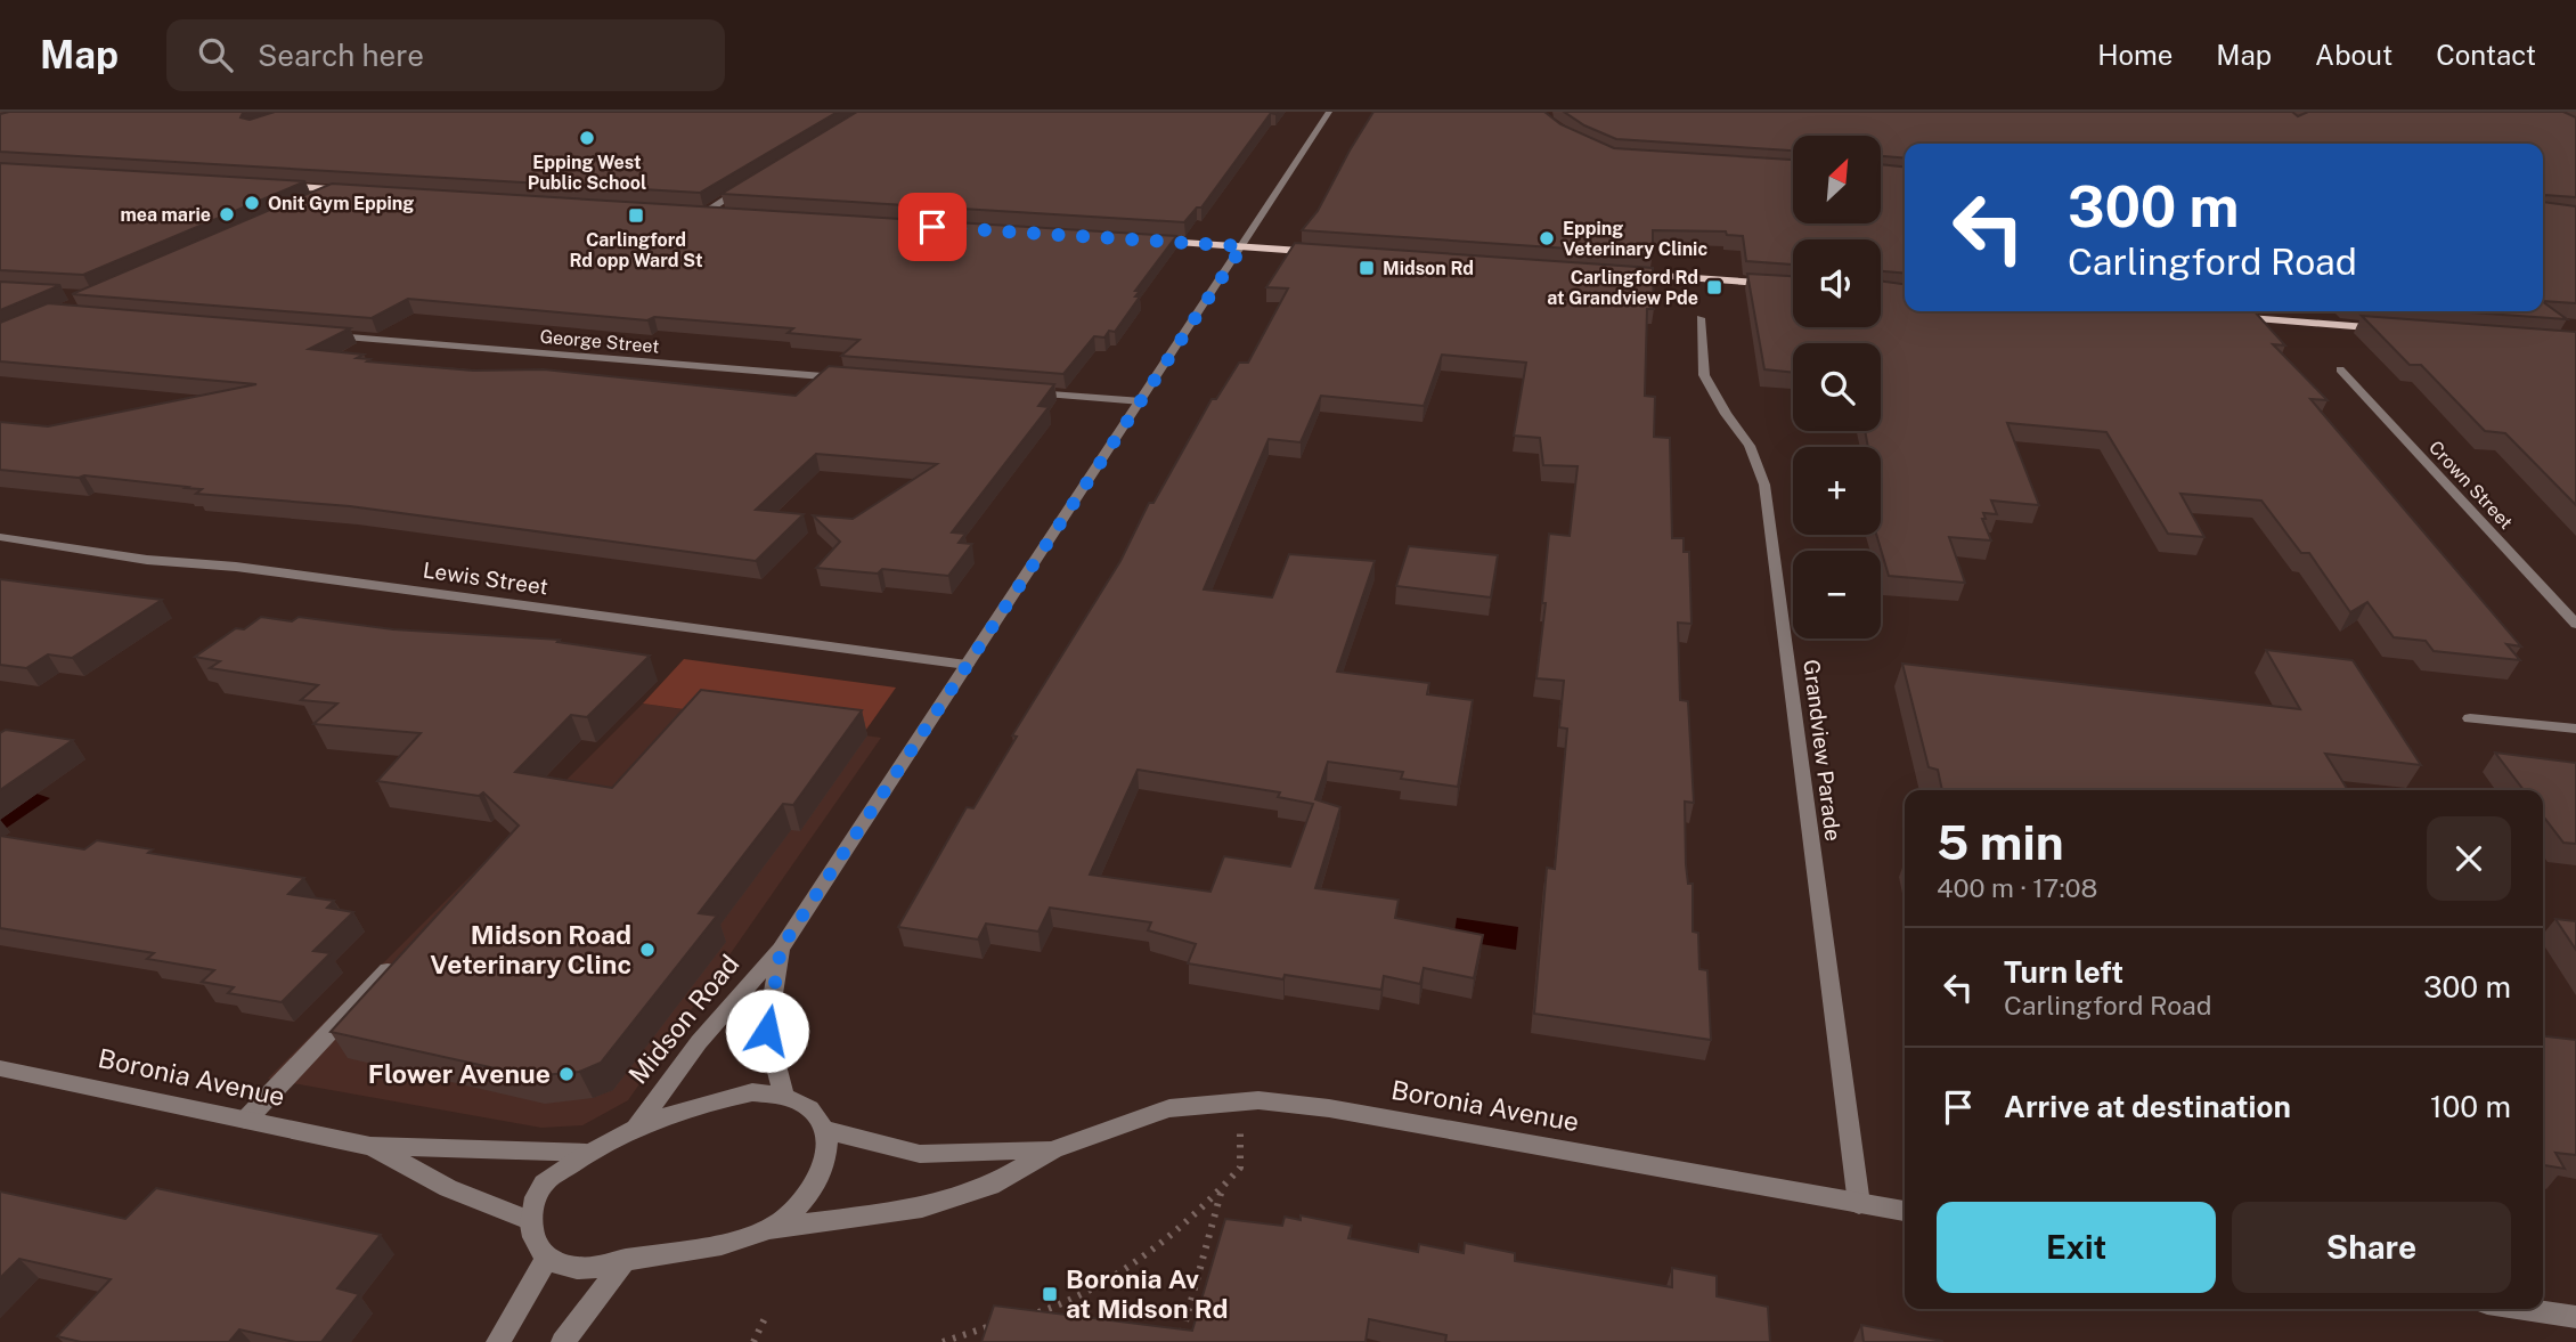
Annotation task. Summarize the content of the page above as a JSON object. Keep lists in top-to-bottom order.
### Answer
{
  "streets": {
    "street": [
      "George Street",
      "Crown Street",
      "Lewis Street",
      "Grandview Parade",
      "Midson Road",
      "Boronia Avenue"
    ]
  },
  "crossings": [
    ["Lewis Street", "Midson Road"],
    ["Grandview Parade", "Boronia Avenue"]
  ],
  "places": {
    "other": [
      "Epping West Public School",
      "Onit Gym Epping",
      "mea marie",
      "Epping Veterinary Clinic",
      "Midson Road Veterinary Clinc",
      "Flower Avenue"
    ],
    "transit": [
      "Carlingford Rd opp Ward St",
      "Midson Rd",
      "Carlingford Rd at Grandview Pde",
      "Boronia Av at Midson Rd"
    ]
  },
  "north": "top right",
  "page": {
    "header": "Map",
    "search": "Search here",
    "nav": [
      "Home",
      "Map",
      "About",
      "Contact"
    ],
    "map_buttons": ["+", "−"],
    "turn": ["300 m", "Carlingford Road"],
    "heading": ["5 min", "400 m · 17:08"],
    "list": [
      {
        "name": "Turn left",
        "note": "Carlingford Road",
        "value": "300 m"
      },
      {
        "name": "Arrive at destination",
        "value": "100 m"
      }
    ],
    "buttons": ["Exit", "Share"]
  }
}
